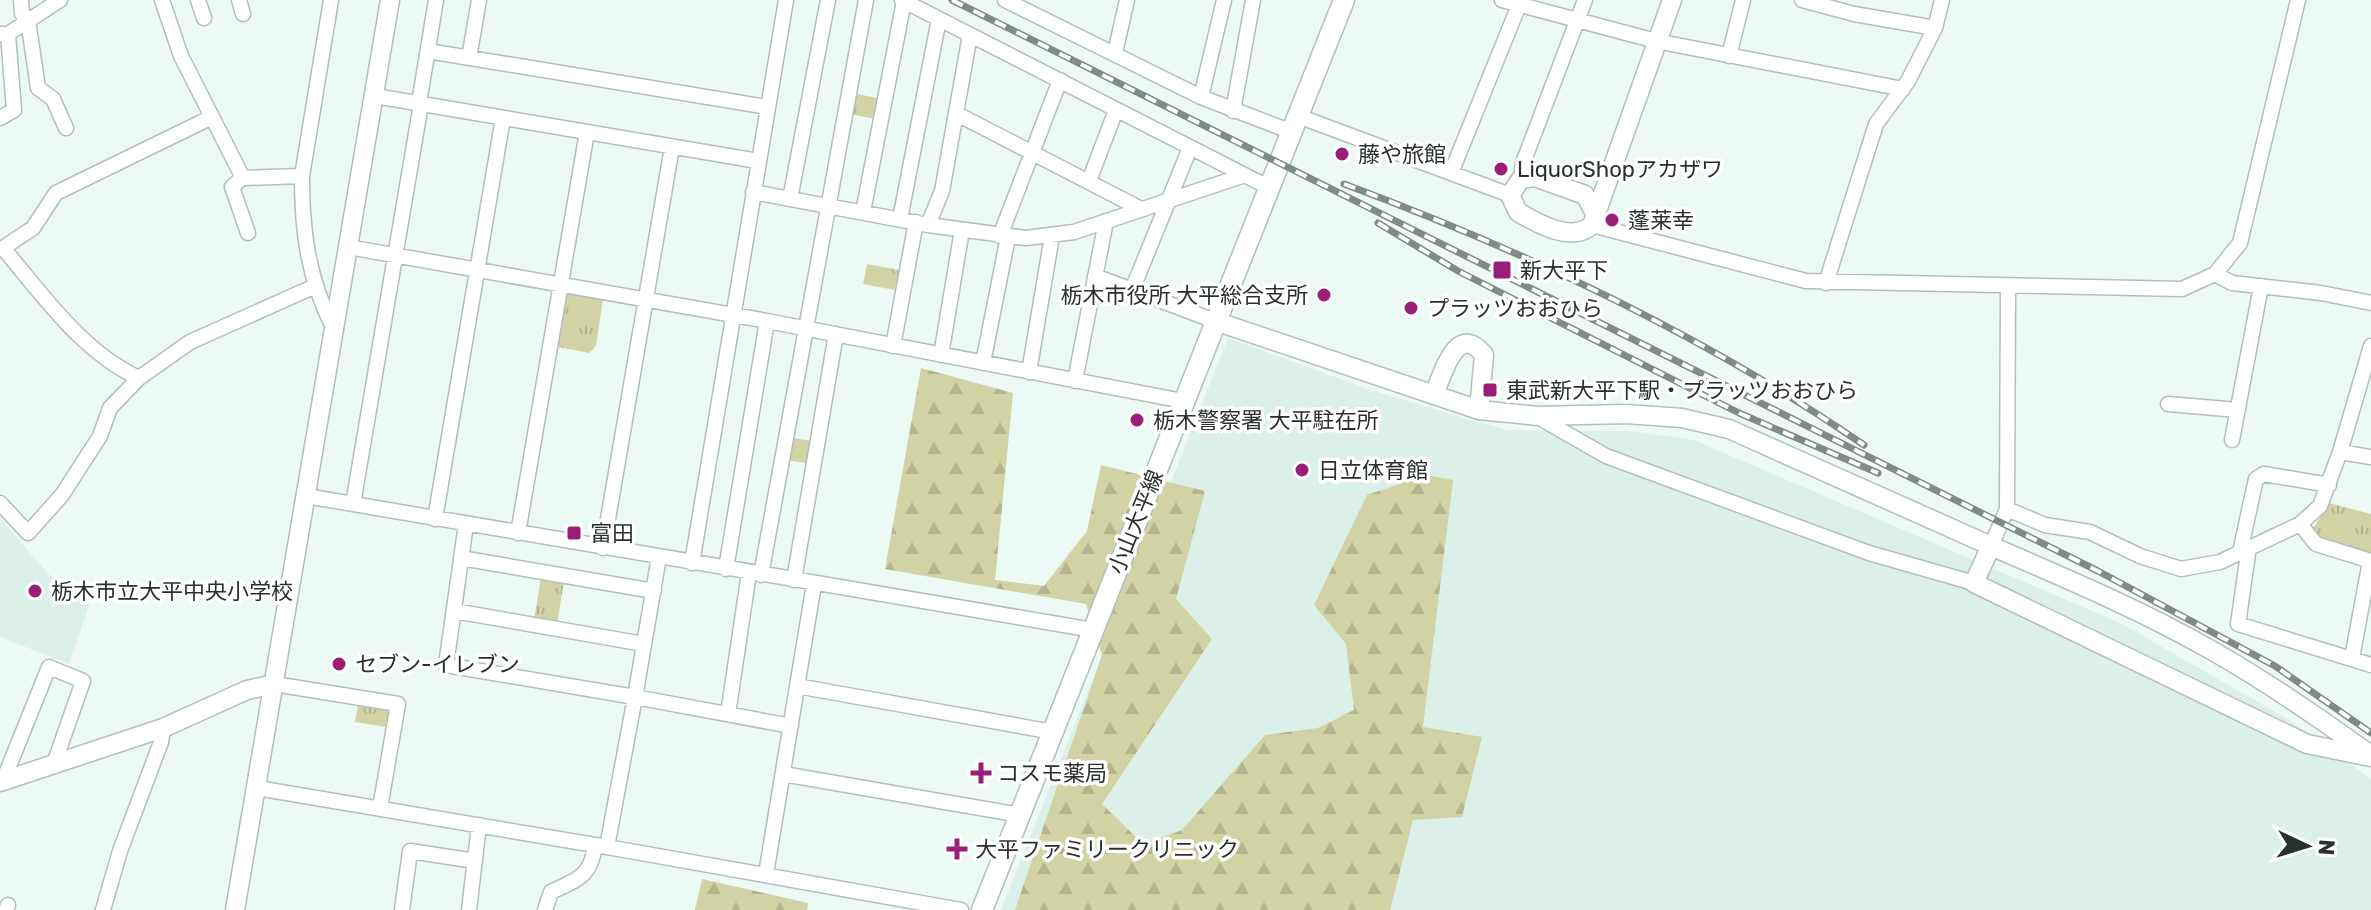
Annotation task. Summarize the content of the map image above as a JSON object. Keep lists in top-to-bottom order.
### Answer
{
  "streets": {
    "main road": ["小山大平線"]
  },
  "places": {
    "other": [
      "藤や旅館",
      "LiquorShopアカザワ",
      "蓬莱幸",
      "栃木市役所 大平総合支所",
      "プラッツおおひら",
      "栃木警察署 大平駐在所",
      "日立体育館",
      "栃木市立大平中央小学校",
      "セブン-イレブン"
    ],
    "transit": ["新大平下", "東武新大平下駅・プラッツおおひら", "富田"],
    "health": ["コスモ薬局", "大平ファミリークリニック"]
  },
  "north": "right"
}
